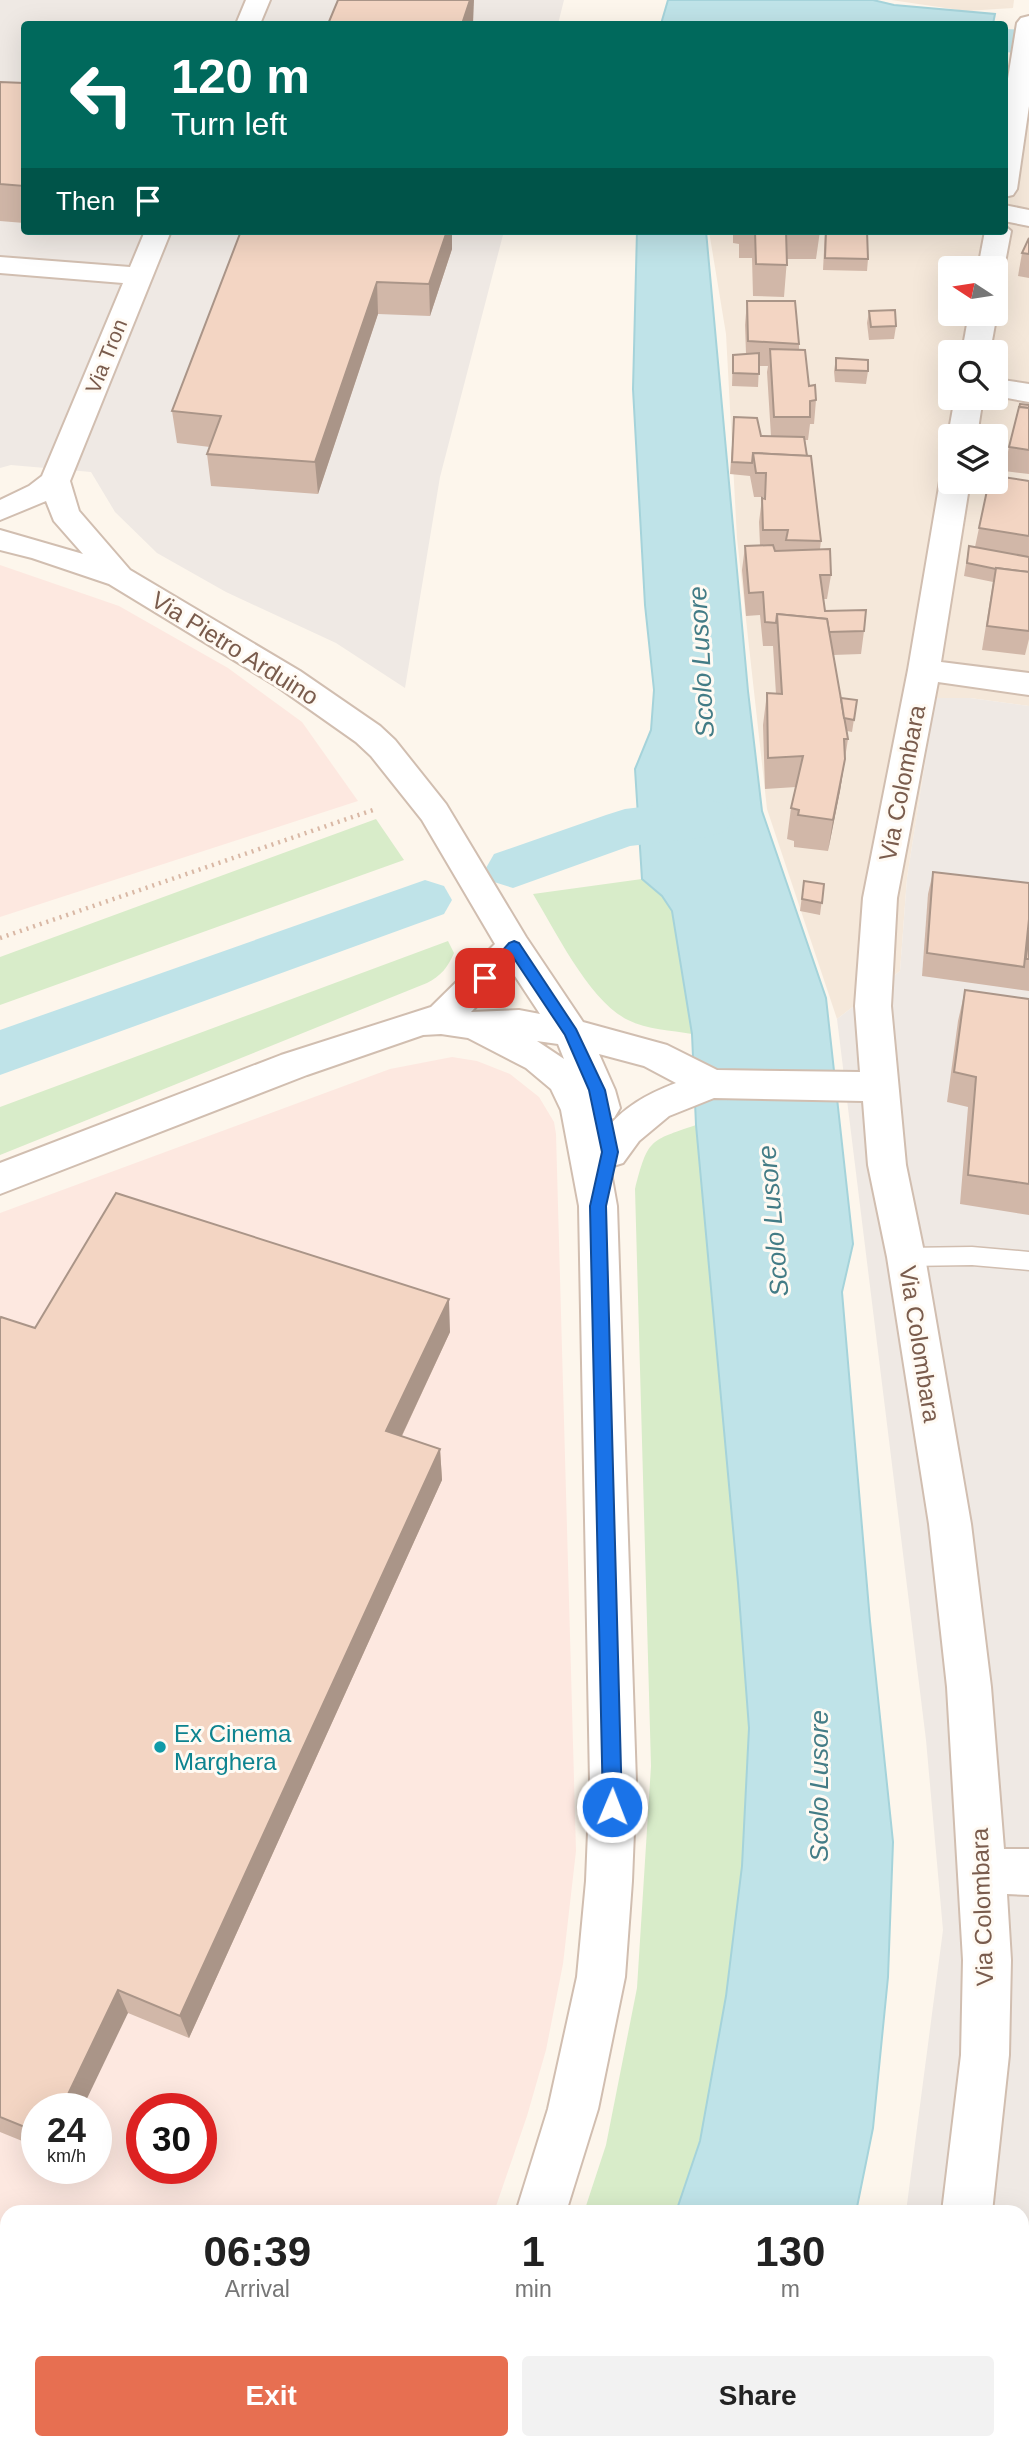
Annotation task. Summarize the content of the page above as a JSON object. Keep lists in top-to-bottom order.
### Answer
{
  "streets": {
    "street": ["Via Tron", "Via Pietro Arduino", "Via Colombara"]
  },
  "water": ["Scolo Lusore"],
  "places": ["Ex Cinema Marghera"],
  "north": "left",
  "page": {
    "turn": ["120 m", "Turn left"],
    "then": "Then",
    "speed": "24 km/h",
    "limit": "30",
    "eta": [
      "06:39",
      "Arrival",
      "1",
      "min",
      "130",
      "m"
    ],
    "buttons": ["Exit", "Share"]
  }
}
